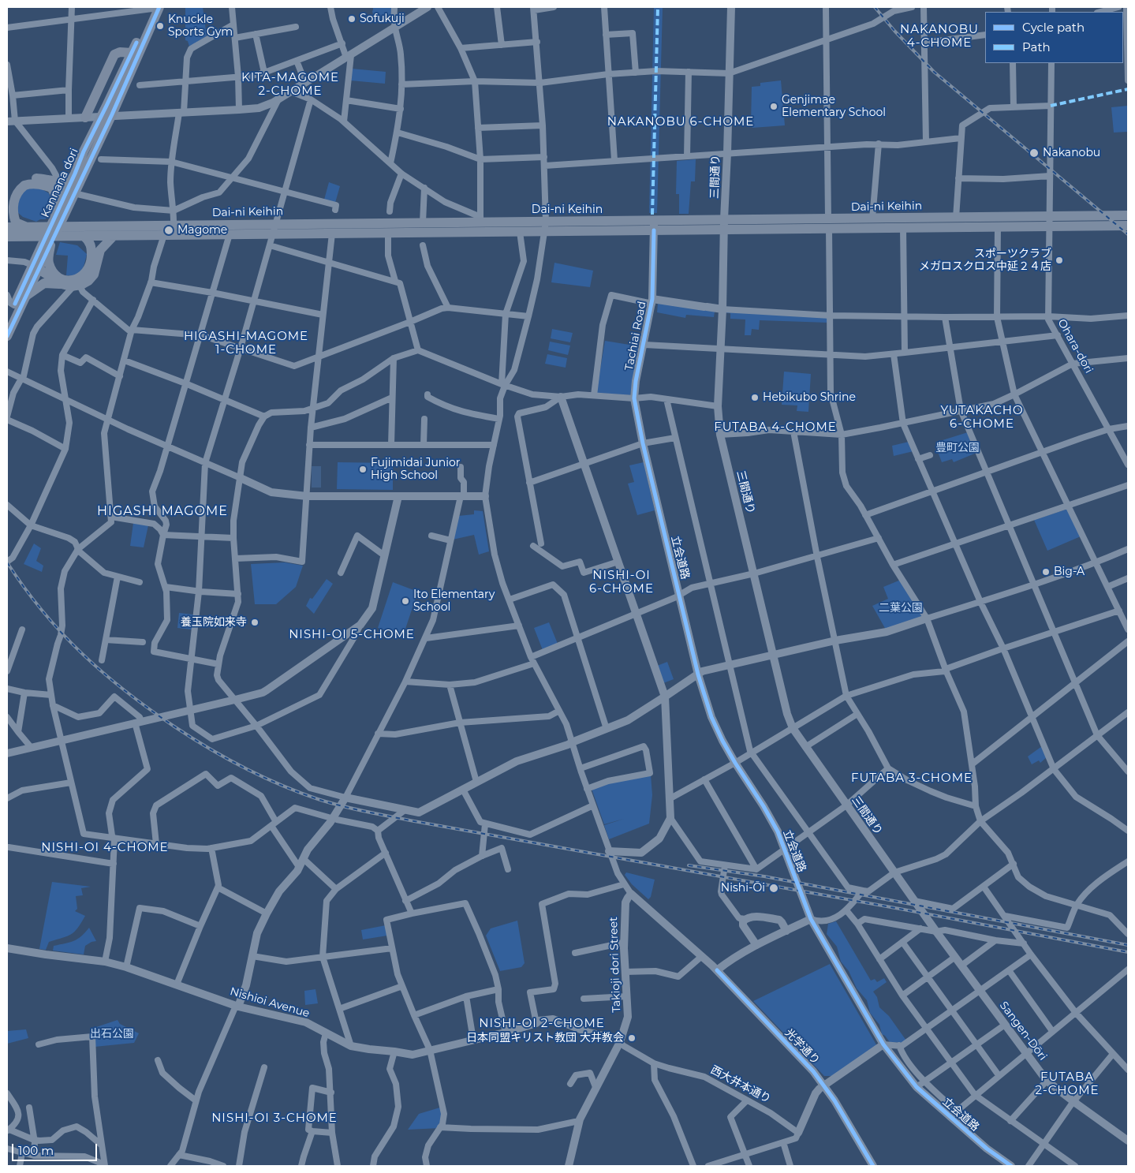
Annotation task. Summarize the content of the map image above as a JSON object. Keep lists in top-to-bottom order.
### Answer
{
  "streets": {
    "highway": ["Dai-ni Keihin"],
    "main road": ["Kannana dori"],
    "street": [
      "三間通り",
      "Tachiai Road",
      "Ohara-dori",
      "立会道路",
      "Takioji dori Street",
      "Nishioi Avenue",
      "Sangen-Dōri",
      "光学通り",
      "西大井本通り"
    ]
  },
  "crossings": [
    ["三間通り", "Dai-ni Keihin"],
    ["三間通り", "Sangen-Dōri"],
    ["Dai-ni Keihin", "Tachiai Road"],
    ["Dai-ni Keihin", "Ohara-dori"],
    ["Tachiai Road", "立会道路"],
    ["Takioji dori Street", "Nishioi Avenue"],
    ["Takioji dori Street", "光学通り"],
    ["Takioji dori Street", "西大井本通り"],
    ["Nishioi Avenue", "西大井本通り"]
  ],
  "districts": [
    "NAKANOBU 4-CHOME",
    "KITA-MAGOME 2-CHOME",
    "NAKANOBU 6-CHOME",
    "HIGASHI-MAGOME 1-CHOME",
    "YUTAKACHO 6-CHOME",
    "FUTABA 4-CHOME",
    "HIGASHI MAGOME",
    "NISHI-OI 6-CHOME",
    "NISHI-OI 5-CHOME",
    "FUTABA 3-CHOME",
    "NISHI-OI 4-CHOME",
    "NISHI-OI 2-CHOME",
    "FUTABA 2-CHOME",
    "NISHI-OI 3-CHOME"
  ],
  "parks": ["豊町公園", "二葉公園", "出石公園"],
  "places": [
    "Sofukuji",
    "Knuckle Sports Gym",
    "Genjimae Elementary School",
    "Nakanobu",
    "Magome",
    "スポーツクラブ メガロスクロス中延２４店",
    "Hebikubo Shrine",
    "Fujimidai Junior High School",
    "Big-A",
    "Ito Elementary School",
    "養玉院如来寺",
    "Nishi-Ōi",
    "日本同盟キリスト教団 大井教会"
  ],
  "legend": ["Cycle path", "Path"],
  "scale_bar": "100 m"
}
